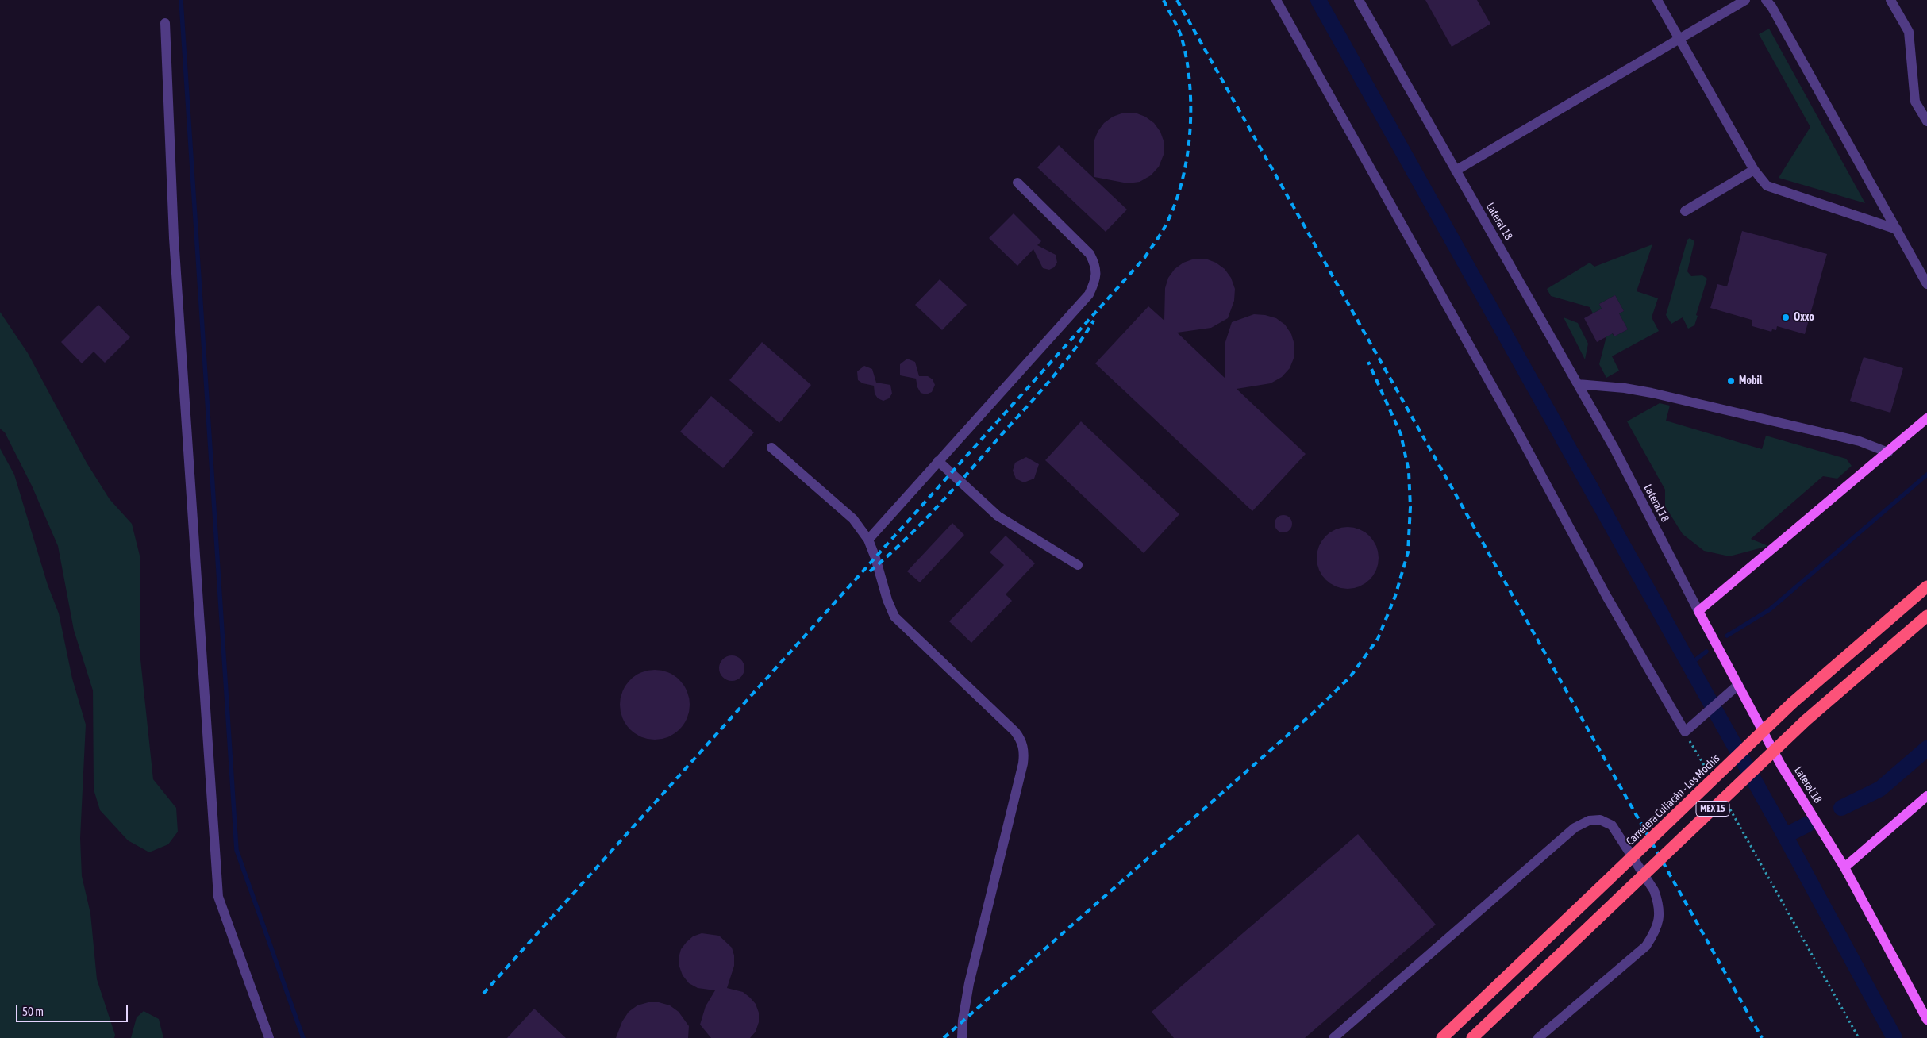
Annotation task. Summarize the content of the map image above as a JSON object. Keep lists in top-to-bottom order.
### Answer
{
  "streets": {
    "highway": ["Carretera Culiacán - Los Mochis", "MEX 15"],
    "main road": ["Lateral 18"]
  },
  "places": ["Oxxo", "Mobil"],
  "scale_bar": "50 m"
}
